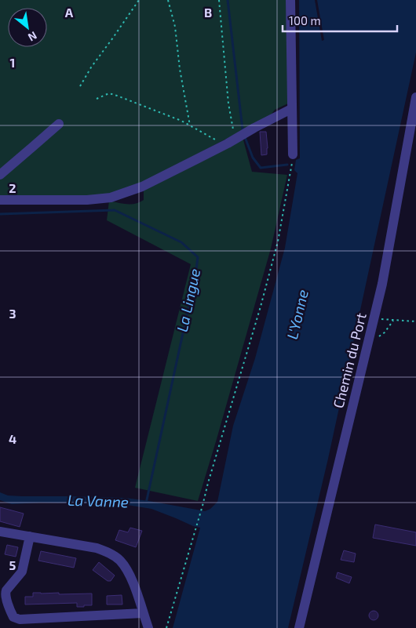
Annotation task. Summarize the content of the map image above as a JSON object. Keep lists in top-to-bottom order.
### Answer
{
  "streets": {
    "street": ["Chemin du Port"]
  },
  "water": ["La Lingue", "L'Yonne", "La Vanne"],
  "scale_bar": "100 m",
  "north": "bottom right",
  "grid": {
    "columns": ["A", "B"],
    "rows": [
      "1",
      "2",
      "3",
      "4",
      "5"
    ]
  }
}
